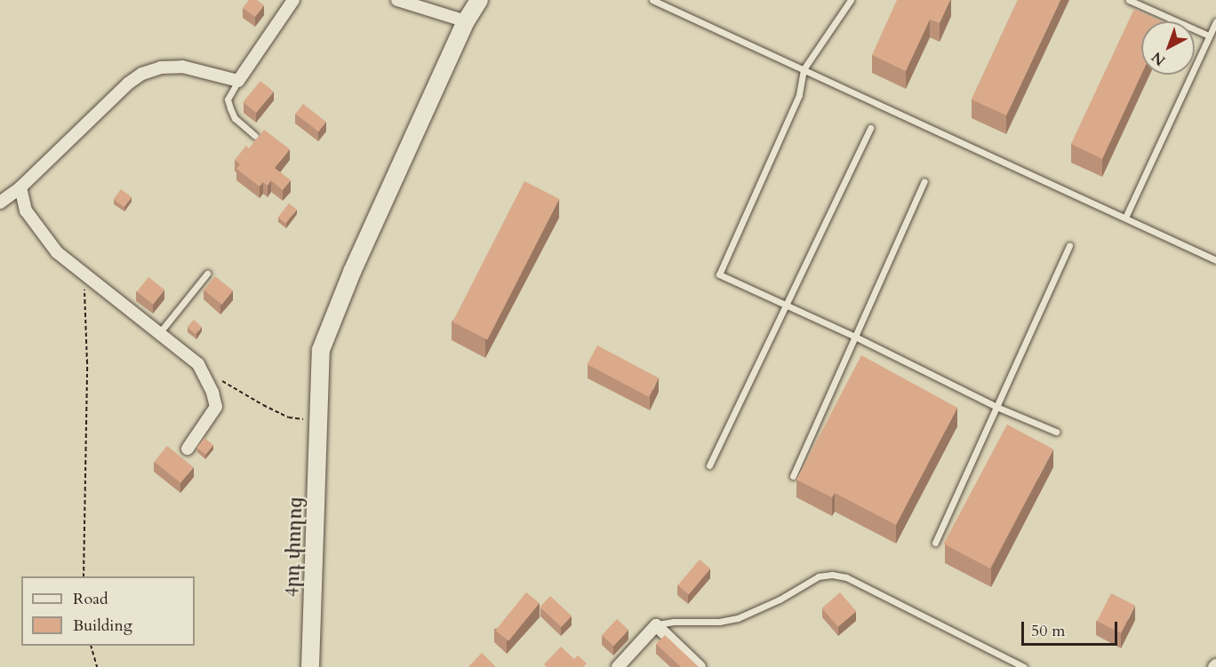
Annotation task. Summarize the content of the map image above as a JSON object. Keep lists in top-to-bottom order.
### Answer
{
  "streets": {
    "street": ["4րդ փողոց"]
  },
  "legend": ["Road", "Building"],
  "scale_bar": "50 m",
  "north": "bottom left"
}
